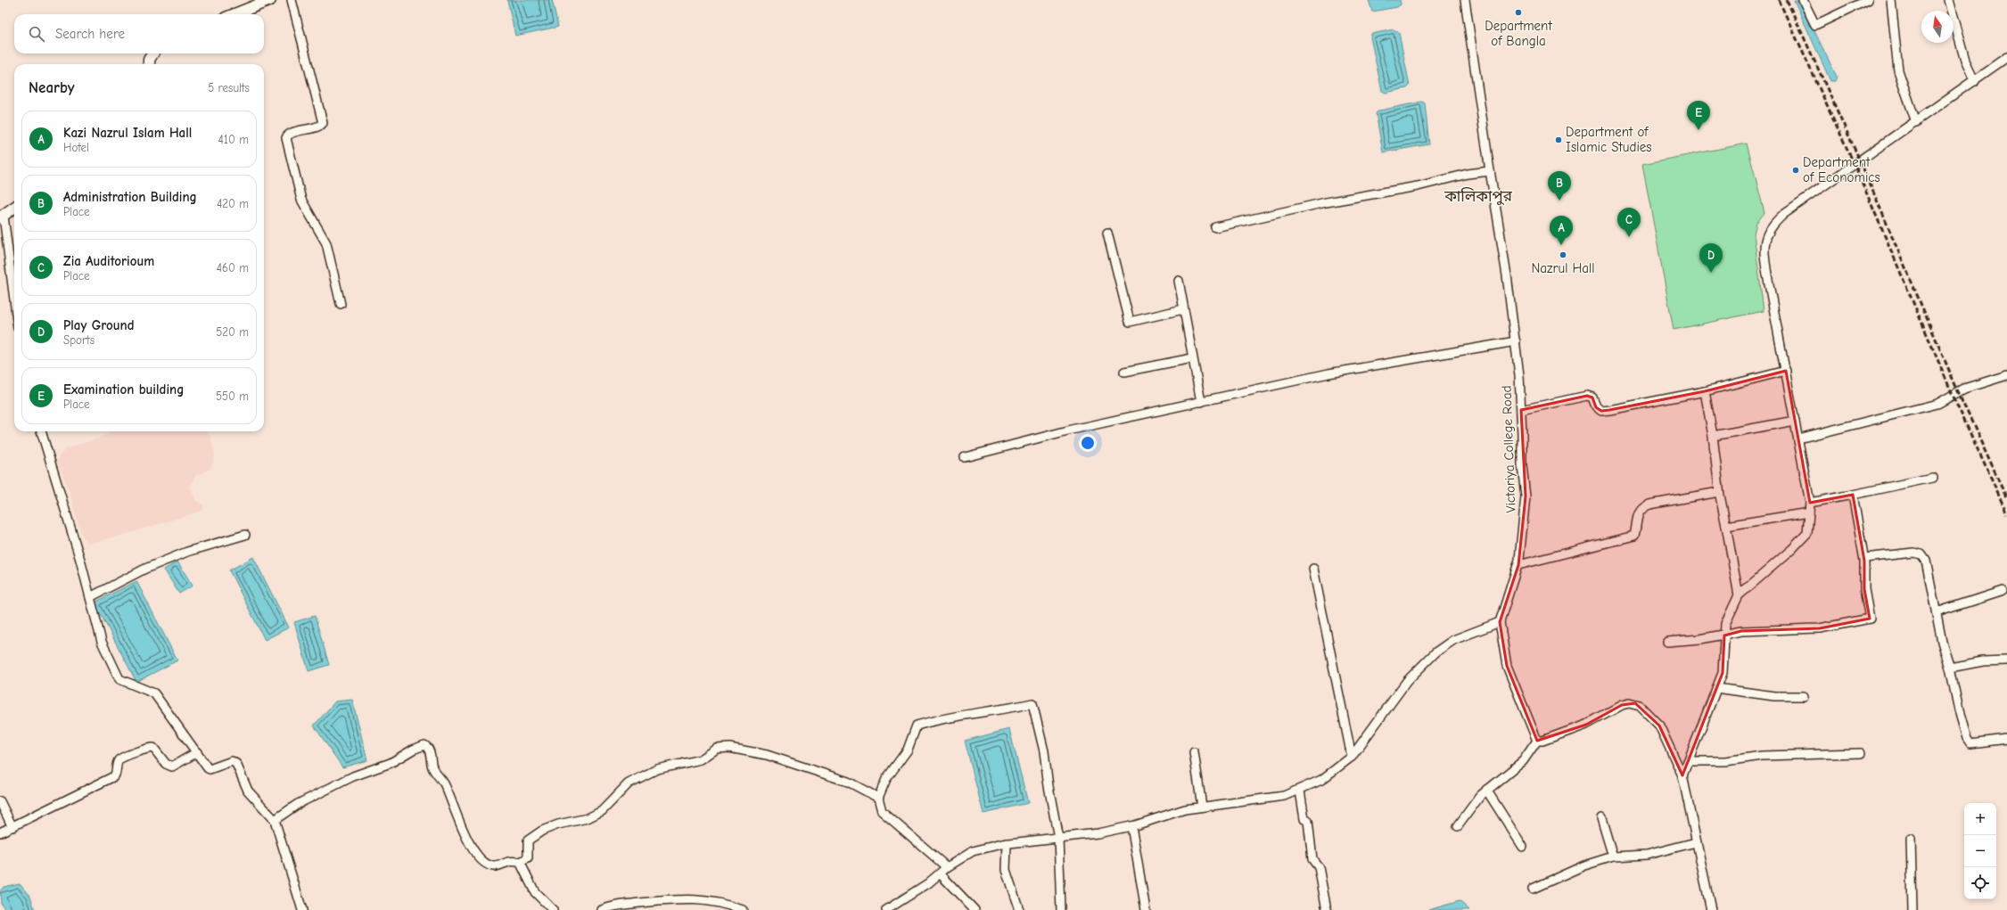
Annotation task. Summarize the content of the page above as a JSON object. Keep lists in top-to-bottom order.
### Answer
{
  "streets": {
    "street": ["Victoriya College Road"]
  },
  "districts": ["কালিকাপুর"],
  "places": [
    "Department of Bangla",
    "Department of Islamic Studies",
    "Department of Economics",
    "Nazrul Hall"
  ],
  "north": "top",
  "page": {
    "search": "Search here",
    "heading": ["Nearby", "5 results"],
    "pins": [
      "E",
      "B",
      "C",
      "A",
      "D"
    ],
    "list": [
      {
        "mark": "A",
        "name": "Kazi Nazrul Islam Hall",
        "note": "Hotel",
        "value": "410 m"
      },
      {
        "mark": "B",
        "name": "Administration Building",
        "note": "Place",
        "value": "420 m"
      },
      {
        "mark": "C",
        "name": "Zia Auditorioum",
        "note": "Place",
        "value": "460 m"
      },
      {
        "mark": "D",
        "name": "Play Ground",
        "note": "Sports",
        "value": "520 m"
      },
      {
        "mark": "E",
        "name": "Examination building",
        "note": "Place",
        "value": "550 m"
      }
    ],
    "map_buttons": ["+", "−"]
  }
}
